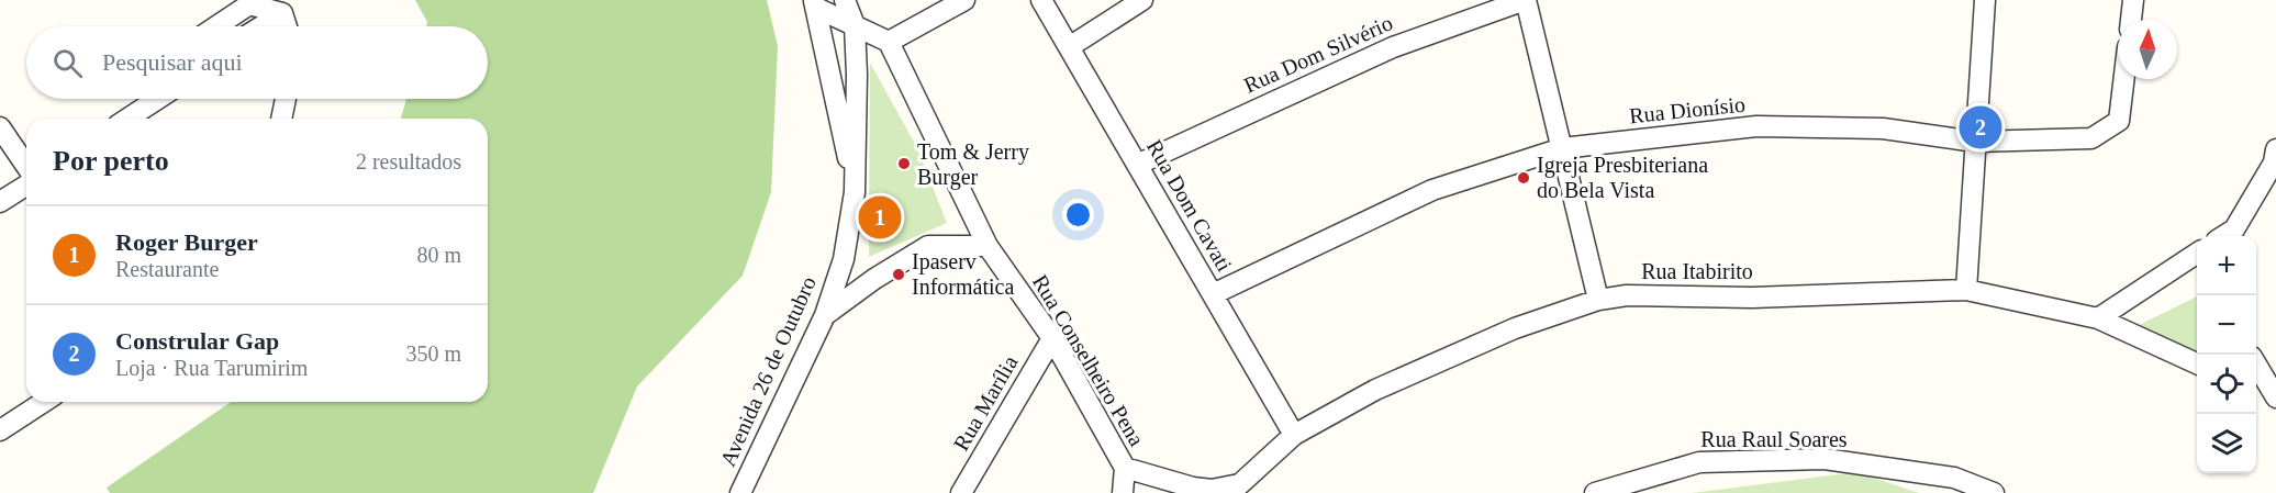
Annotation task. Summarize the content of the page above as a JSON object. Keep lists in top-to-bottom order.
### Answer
{
  "streets": {
    "street": [
      "Rua Dom Silvério",
      "Rua Dionísio",
      "Rua Dom Cavati",
      "Rua Itabirito",
      "Rua Conselheiro Pena",
      "Avenida 26 de Outubro",
      "Rua Marília",
      "Rua Raul Soares"
    ]
  },
  "crossings": [
    ["Rua Dom Silvério", "Rua Dom Cavati"],
    ["Rua Dionísio", "Rua Dom Cavati"],
    ["Rua Dom Cavati", "Rua Itabirito"],
    ["Rua Itabirito", "Rua Conselheiro Pena"],
    ["Rua Conselheiro Pena", "Rua Marília"]
  ],
  "places": ["Tom & Jerry Burger", "Igreja Presbiteriana do Bela Vista", "Ipaserv Informática"],
  "north": "top",
  "page": {
    "search": "Pesquisar aqui",
    "pins": ["2", "1"],
    "heading": ["Por perto", "2 resultados"],
    "list": [
      {
        "mark": "1",
        "name": "Roger Burger",
        "note": "Restaurante",
        "value": "80 m"
      },
      {
        "mark": "2",
        "name": "Constrular Gap",
        "note": "Loja · Rua Tarumirim",
        "value": "350 m"
      }
    ],
    "map_buttons": ["+", "−"]
  }
}
